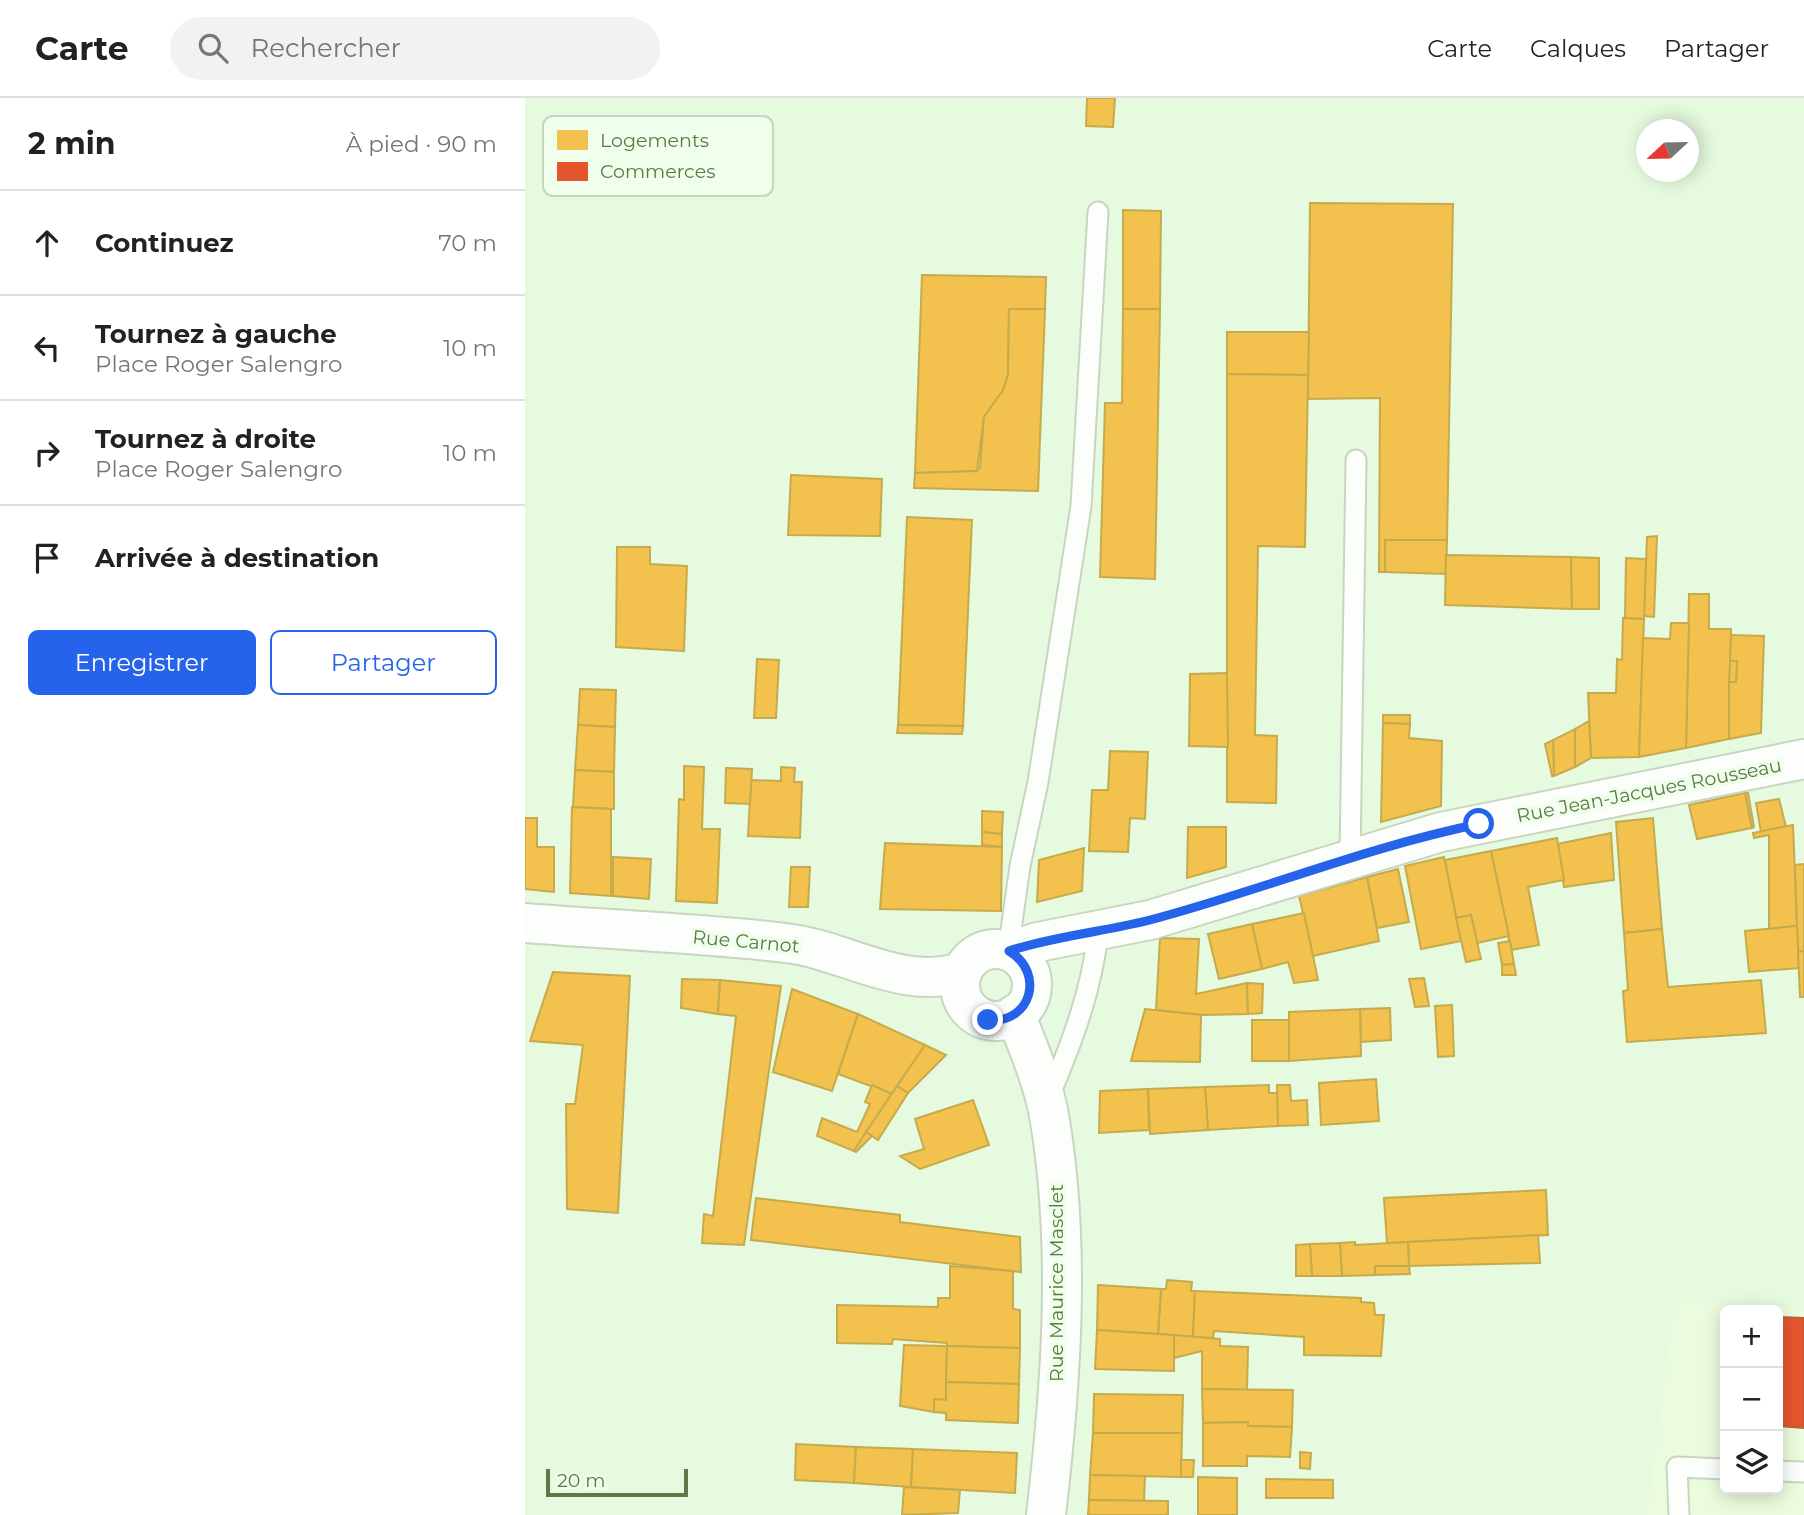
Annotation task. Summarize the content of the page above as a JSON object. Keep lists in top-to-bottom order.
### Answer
{
  "streets": {
    "street": ["Rue Jean-Jacques Rousseau", "Rue Carnot", "Rue Maurice Masclet"]
  },
  "crossings": [
    ["Rue Jean-Jacques Rousseau", "Rue Carnot"],
    ["Rue Jean-Jacques Rousseau", "Rue Maurice Masclet"],
    ["Rue Carnot", "Rue Maurice Masclet"]
  ],
  "legend": ["Logements", "Commerces"],
  "scale_bar": "20 m",
  "north": "left",
  "page": {
    "header": "Carte",
    "search": "Rechercher",
    "nav": ["Carte", "Calques", "Partager"],
    "heading": ["2 min", "À pied · 90 m"],
    "list": [
      ["Continuez", "70 m"],
      ["Tournez à gauche", "Place Roger Salengro", "10 m"],
      ["Tournez à droite", "Place Roger Salengro", "10 m"],
      "Arrivée à destination"
    ],
    "buttons": ["Enregistrer", "Partager"],
    "map_buttons": ["+", "−"],
    "scale": "20 m"
  }
}
